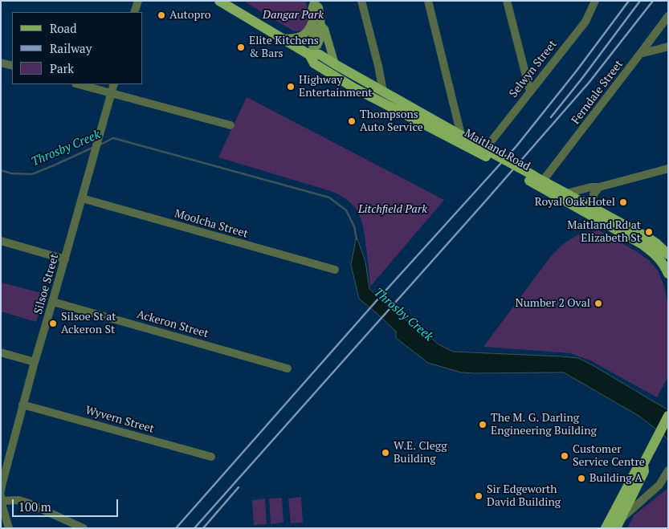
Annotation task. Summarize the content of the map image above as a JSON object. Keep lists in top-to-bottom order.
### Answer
{
  "streets": {
    "main road": ["Maitland Road"],
    "street": [
      "Selwyn Street",
      "Ferndale Street",
      "Moolcha Street",
      "Silsoe Street",
      "Ackeron Street",
      "Wyvern Street"
    ]
  },
  "crossings": [
    ["Selwyn Street", "Maitland Road"],
    ["Ferndale Street", "Maitland Road"],
    ["Moolcha Street", "Silsoe Street"],
    ["Silsoe Street", "Ackeron Street"],
    ["Silsoe Street", "Wyvern Street"]
  ],
  "water": ["Throsby Creek"],
  "parks": ["Dangar Park", "Litchfield Park"],
  "places": [
    "Autopro",
    "Elite Kitchens & Bars",
    "Highway Entertainment",
    "Thompsons Auto Service",
    "Royal Oak Hotel",
    "Maitland Rd at Elizabeth St",
    "Number 2 Oval",
    "Silsoe St at Ackeron St",
    "The M. G. Darling Engineering Building",
    "W.E. Clegg Building",
    "Customer Service Centre",
    "Building A",
    "Sir Edgeworth David Building"
  ],
  "legend": ["Road", "Railway", "Park"],
  "scale_bar": "100 m"
}
